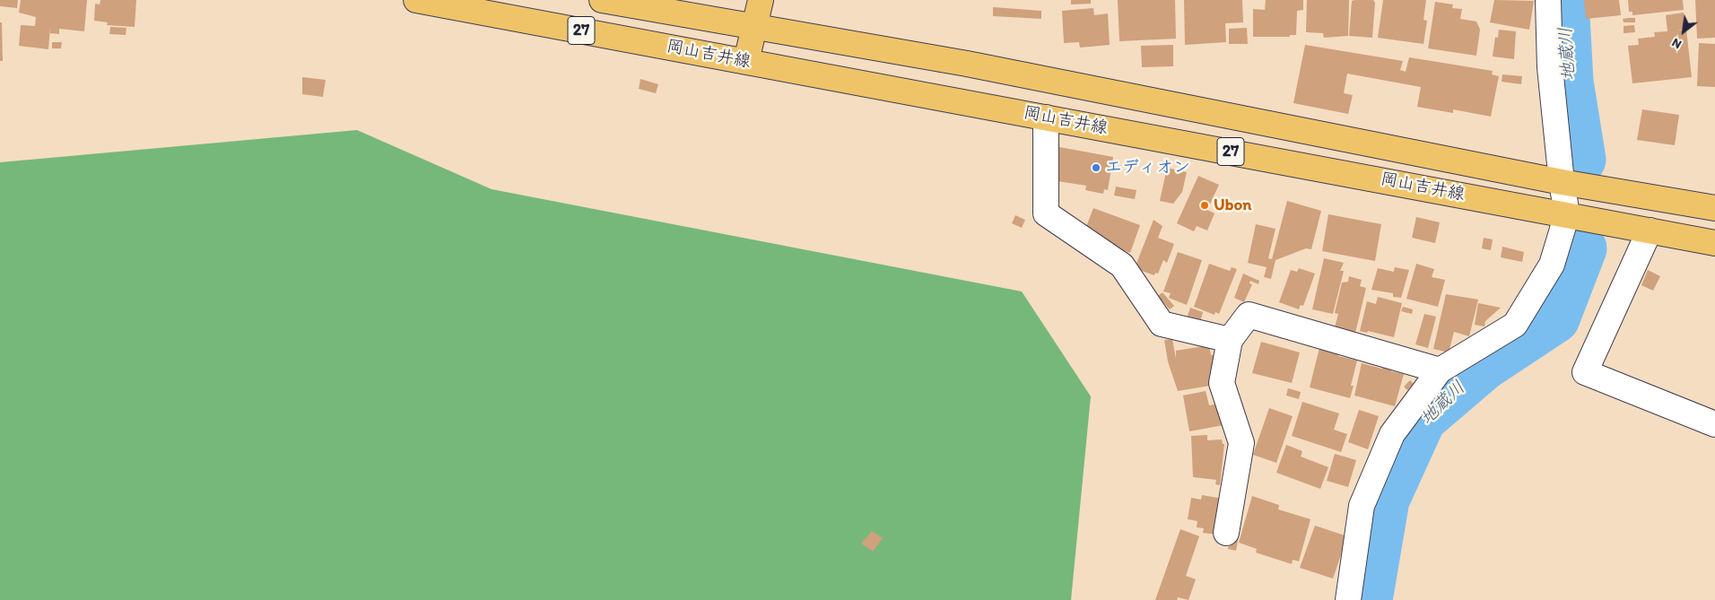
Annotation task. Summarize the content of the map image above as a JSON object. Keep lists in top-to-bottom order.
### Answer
{
  "streets": {
    "main road": ["27", "岡山吉井線"]
  },
  "water": ["地蔵川"],
  "places": ["エディオン", "Ubon"],
  "north": "bottom left"
}
